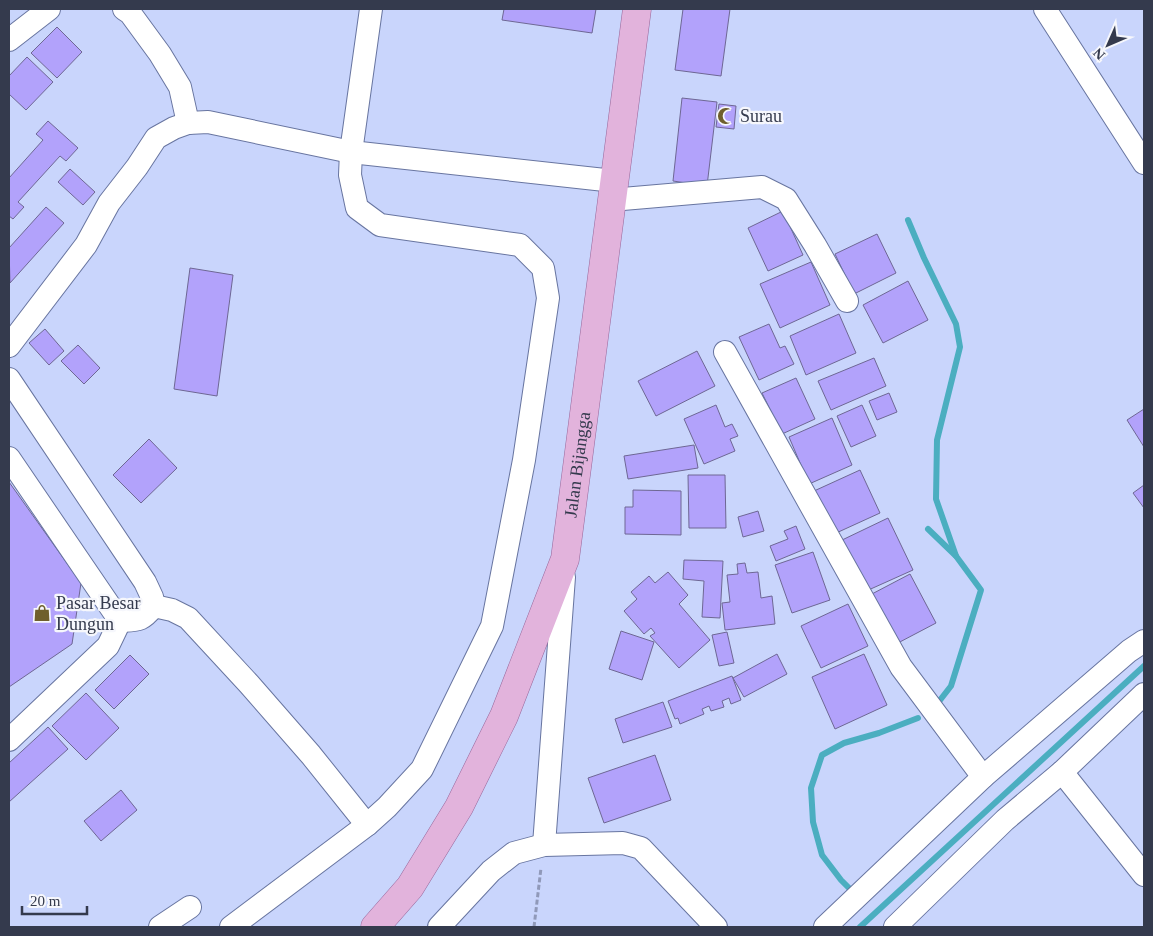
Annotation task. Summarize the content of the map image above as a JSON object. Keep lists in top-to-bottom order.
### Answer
{
  "streets": {
    "main road": ["Jalan Bijangga"]
  },
  "places": {
    "mosque": ["Surau"],
    "shop": ["Pasar Besar Dungun"]
  },
  "scale_bar": "20 m",
  "north": "bottom left"
}
